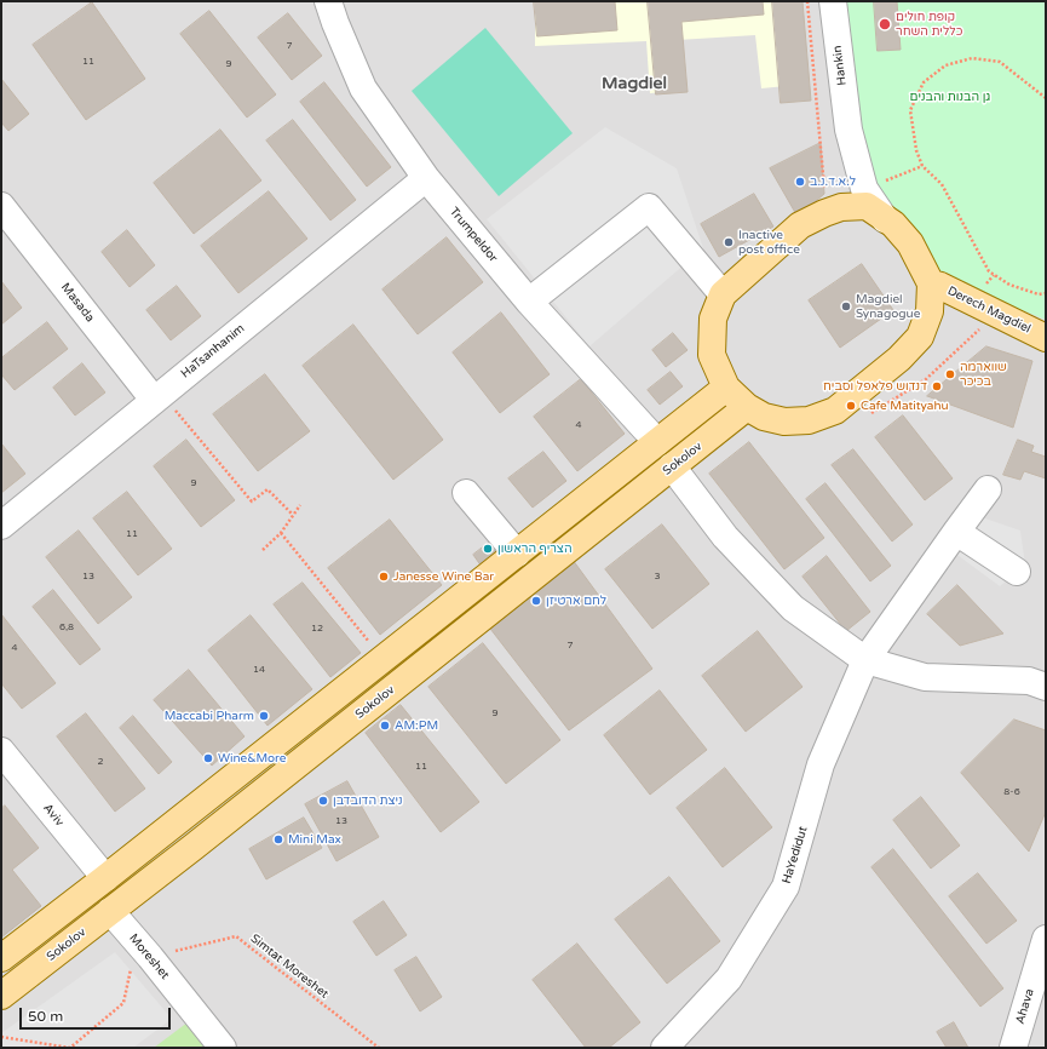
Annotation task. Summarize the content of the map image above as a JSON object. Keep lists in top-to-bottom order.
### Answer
{
  "streets": {
    "main road": ["Derech Magdiel", "Sokolov"],
    "street": [
      "Hankin",
      "Trumpeldor",
      "Masada",
      "HaTsanhanim",
      "Aviv",
      "HaYedidut",
      "Moreshet",
      "Ahava"
    ],
    "path": ["Simtat Moreshet"]
  },
  "crossings": [
    ["Trumpeldor", "HaTsanhanim"],
    ["Masada", "HaTsanhanim"],
    ["Sokolov", "Moreshet"],
    ["Moreshet", "Simtat Moreshet"]
  ],
  "districts": ["Magdiel"],
  "parks": ["גן הבנות והבנים"],
  "places": [
    "קופת חולים כללית השחר",
    "ל.א.ד.נ.ב",
    "Inactive post office",
    "Magdiel Synagogue",
    "שווארמה בכיכר",
    "דנדוש פלאפל וסביח",
    "Cafe Matityahu",
    "הצריף הראשון",
    "Janesse Wine Bar",
    "לחם ארטיזן",
    "Maccabi Pharm",
    "AM:PM",
    "Wine&More",
    "ניצת הדובדבן",
    "Mini Max"
  ],
  "house_numbers": [
    "7",
    "11",
    "9",
    "4",
    "9",
    "11",
    "13",
    "3",
    "6,8",
    "12",
    "7",
    "4",
    "14",
    "9",
    "2",
    "11",
    "8-6",
    "13"
  ],
  "scale_bar": "50 m"
}
